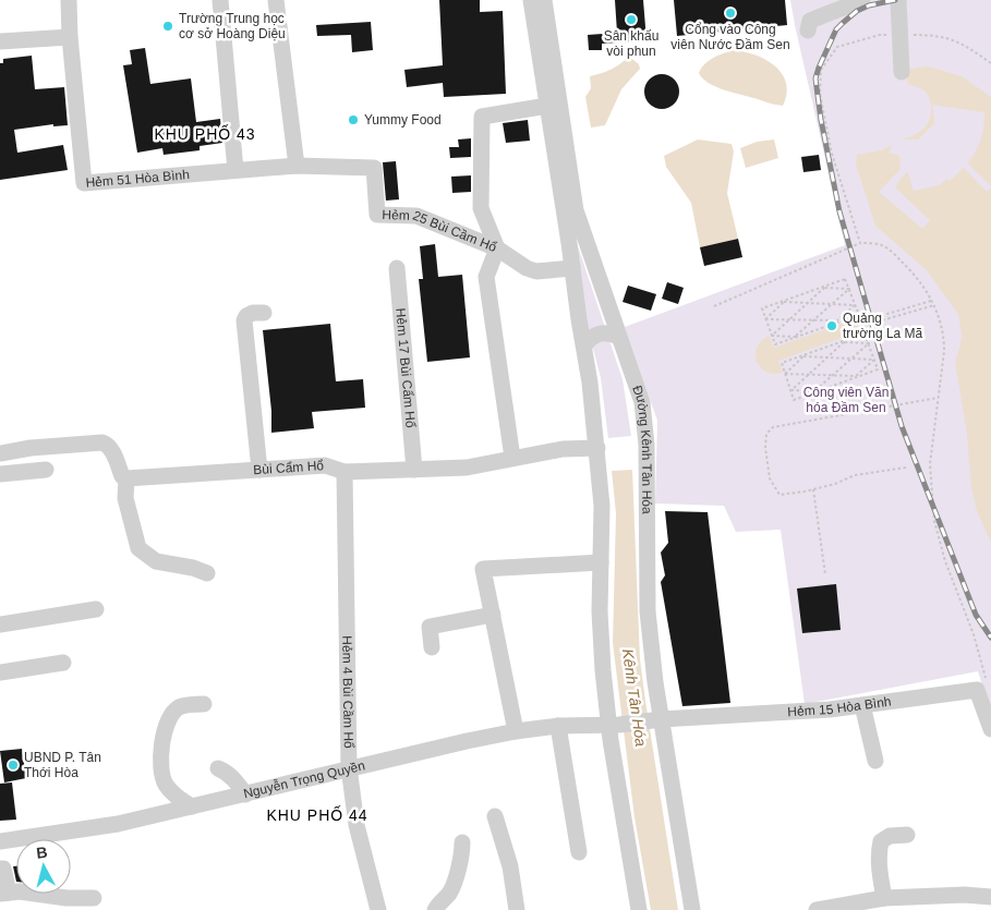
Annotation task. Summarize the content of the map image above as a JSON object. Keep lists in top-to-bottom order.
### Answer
{
  "streets": {
    "street": [
      "Hẻm 51 Hòa Bình",
      "Hẻm 25 Bùi Cầm Hổ",
      "Hẻm 17 Bùi Cẩm Hổ",
      "Đường Kênh Tân Hóa",
      "Bùi Cẩm Hổ",
      "Hẻm 4 Bùi Cầm Hổ",
      "Hẻm 15 Hòa Bình",
      "Nguyễn Trọng Quyền"
    ]
  },
  "crossings": [
    ["Hẻm 51 Hòa Bình", "Hẻm 25 Bùi Cầm Hổ"],
    ["Hẻm 25 Bùi Cầm Hổ", "Bùi Cẩm Hổ"],
    ["Hẻm 17 Bùi Cẩm Hổ", "Bùi Cẩm Hổ"],
    ["Đường Kênh Tân Hóa", "Hẻm 15 Hòa Bình"],
    ["Bùi Cẩm Hổ", "Hẻm 4 Bùi Cầm Hổ"],
    ["Hẻm 4 Bùi Cầm Hổ", "Nguyễn Trọng Quyền"],
    ["Hẻm 15 Hòa Bình", "Nguyễn Trọng Quyền"]
  ],
  "districts": ["KHU PHỐ 43", "KHU PHỐ 44"],
  "water": ["Kênh Tân Hóa"],
  "parks": ["Công viên Văn hóa Đầm Sen"],
  "places": [
    "Cổng vào Công viên Nước Đầm Sen",
    "Sân khấu vòi phun",
    "Trường Trung học cơ sở Hoàng Diệu",
    "Yummy Food",
    "Quảng trường La Mã",
    "UBND P. Tân Thới Hòa"
  ],
  "north": "top"
}
